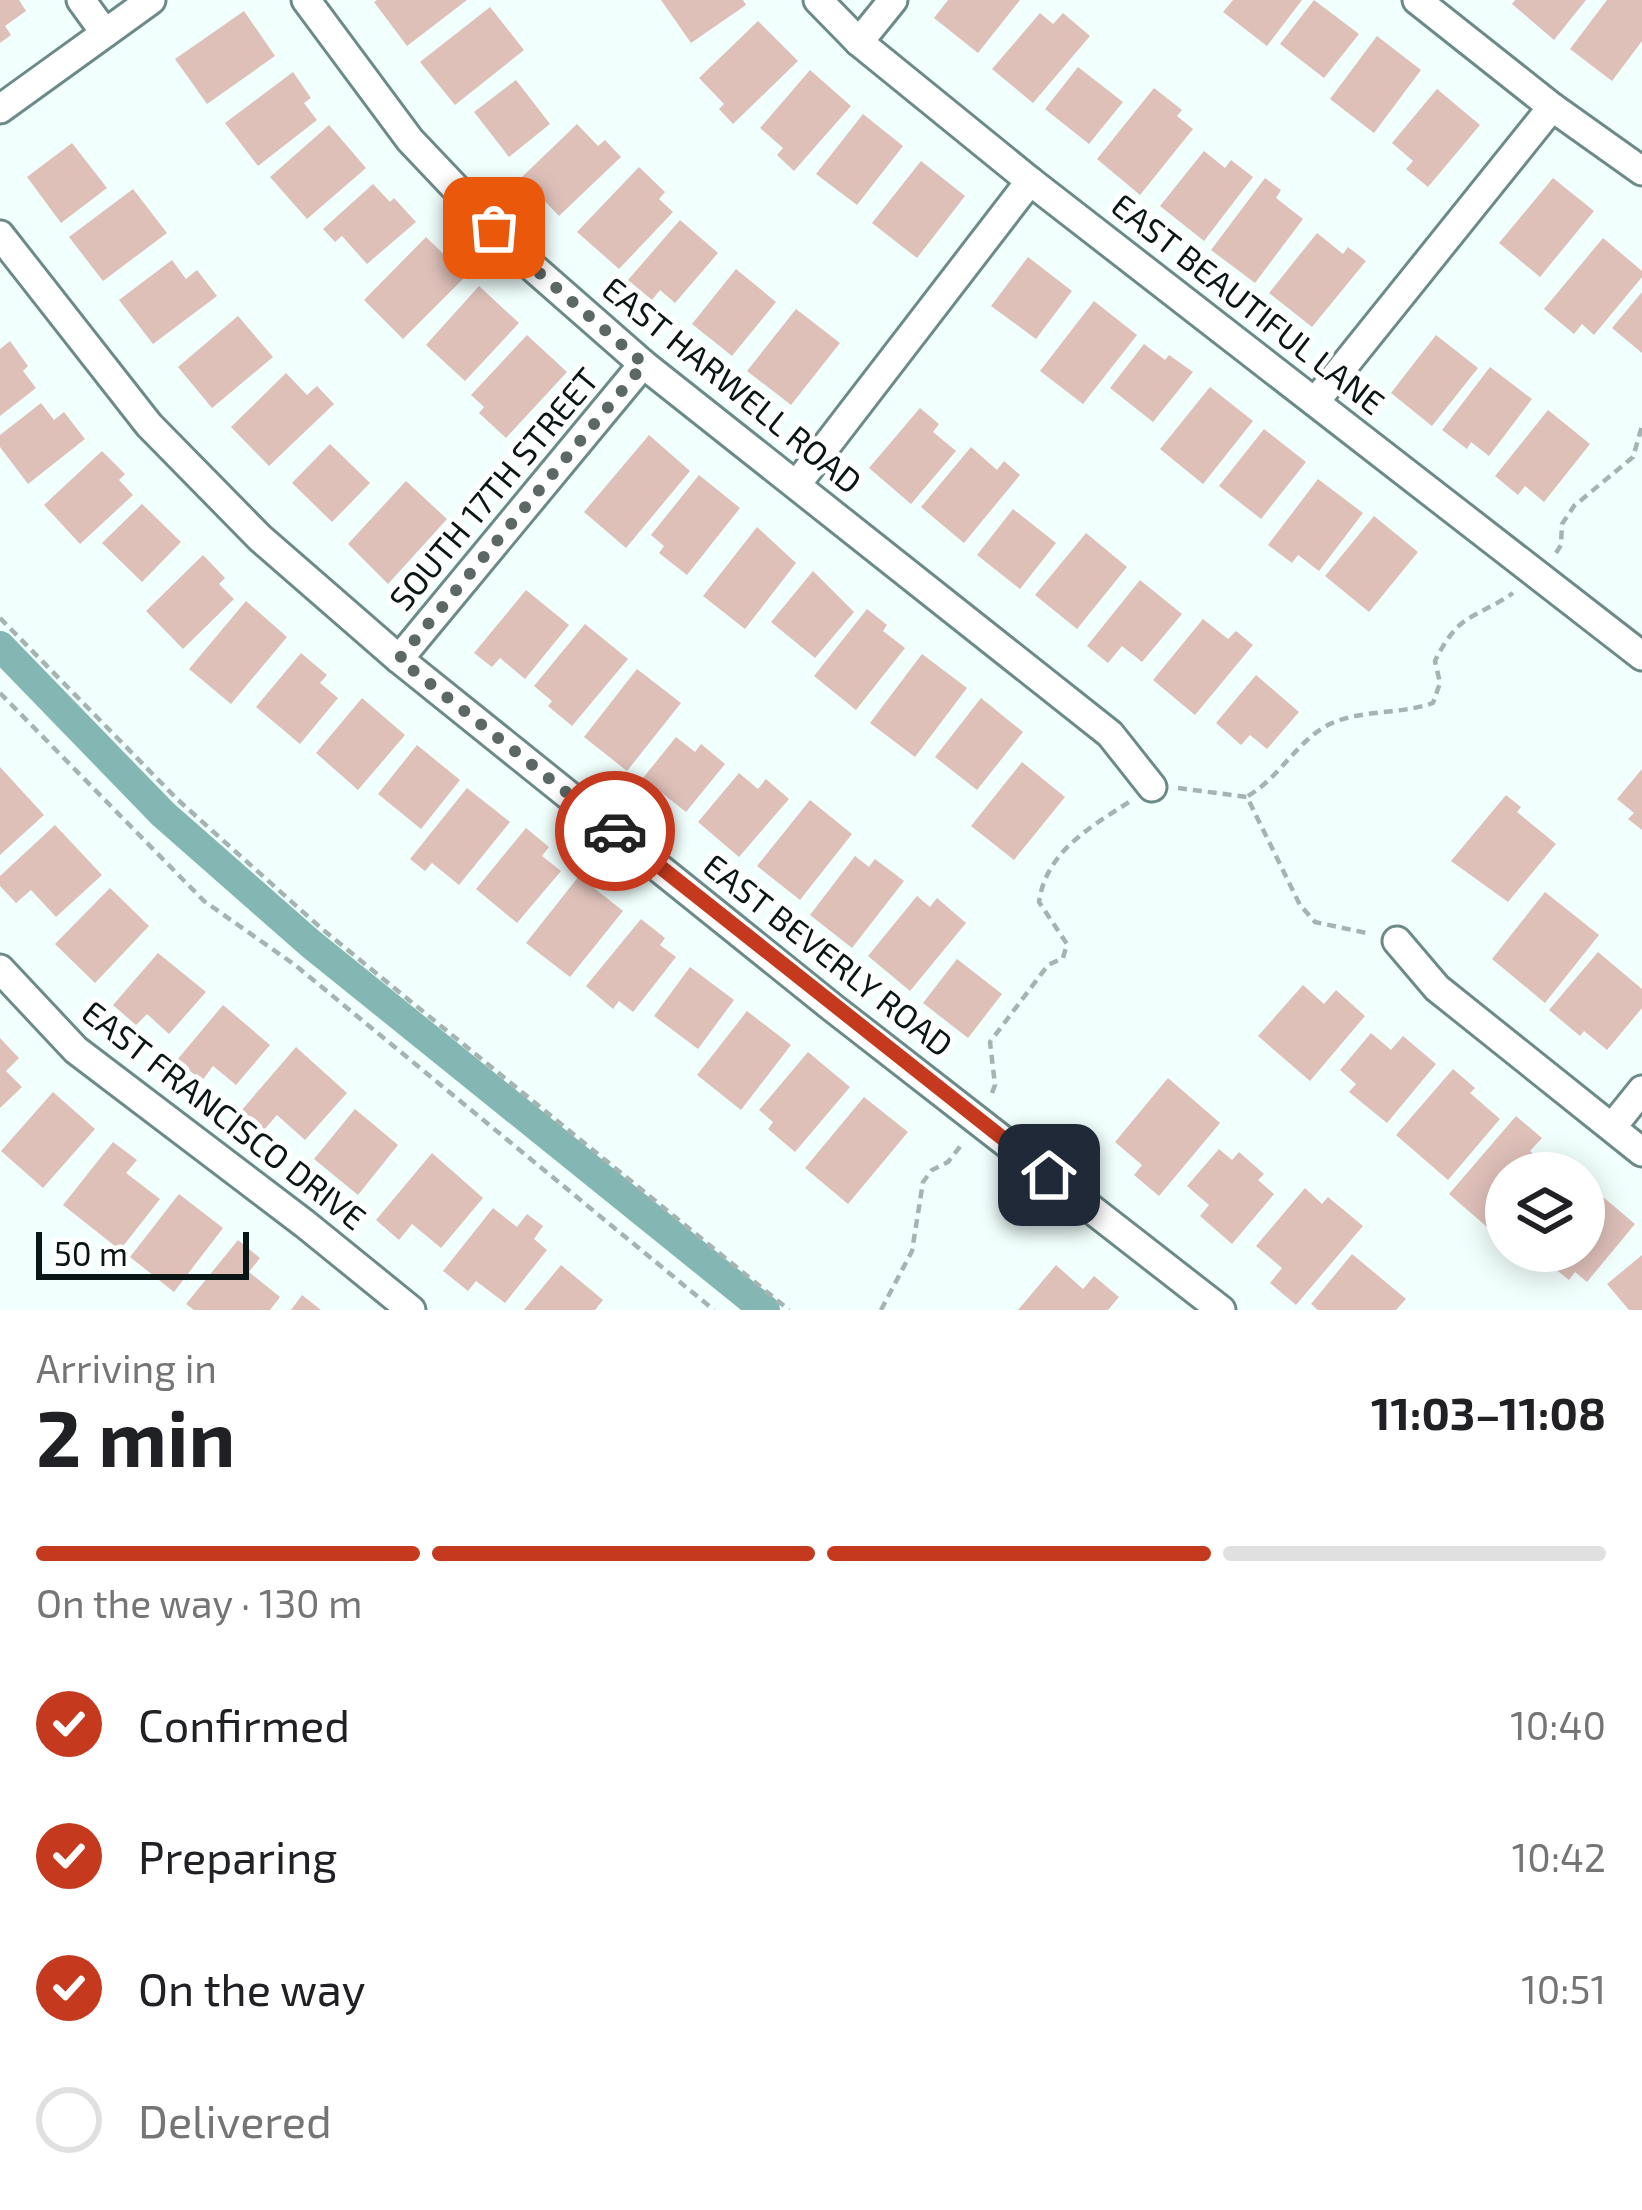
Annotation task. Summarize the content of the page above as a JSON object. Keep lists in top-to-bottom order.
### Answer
{
  "streets": {
    "street": [
      "EAST BEAUTIFUL LANE",
      "EAST HARWELL ROAD",
      "SOUTH 17TH STREET",
      "EAST BEVERLY ROAD",
      "EAST FRANCISCO DRIVE"
    ]
  },
  "crossings": [
    ["EAST HARWELL ROAD", "SOUTH 17TH STREET"],
    ["SOUTH 17TH STREET", "EAST BEVERLY ROAD"]
  ],
  "scale_bar": "50 m",
  "page": {
    "scale": "50 m",
    "heading": ["2 min", "Arriving in", "11:03–11:08"],
    "bar": "On the way · 130 m",
    "list": [
      ["Confirmed", "10:40"],
      ["Preparing", "10:42"],
      ["On the way", "10:51"],
      "Delivered"
    ]
  }
}
